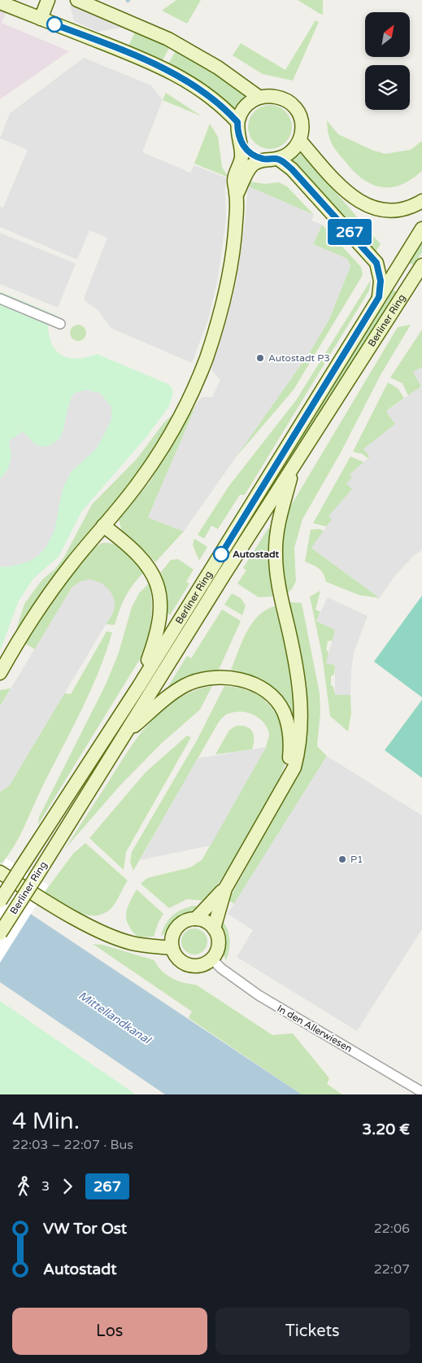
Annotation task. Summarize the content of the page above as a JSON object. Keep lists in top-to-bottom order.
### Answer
{
  "streets": {
    "main road": ["Berliner Ring"],
    "street": ["In den Allerwiesen"]
  },
  "water": ["Mittellandkanal"],
  "places": ["Autostadt P3", "Autostadt", "P1"],
  "lines": ["bus line 267"],
  "north": "top right",
  "page": {
    "on_map": "267",
    "heading": ["4 Min.", "22:03 – 22:07 · Bus", "3.20 €"],
    "legs": ["3", "267"],
    "list": [
      {
        "name": "VW Tor Ost",
        "value": "22:06"
      },
      {
        "name": "Autostadt",
        "value": "22:07"
      }
    ],
    "buttons": ["Los", "Tickets"]
  }
}
